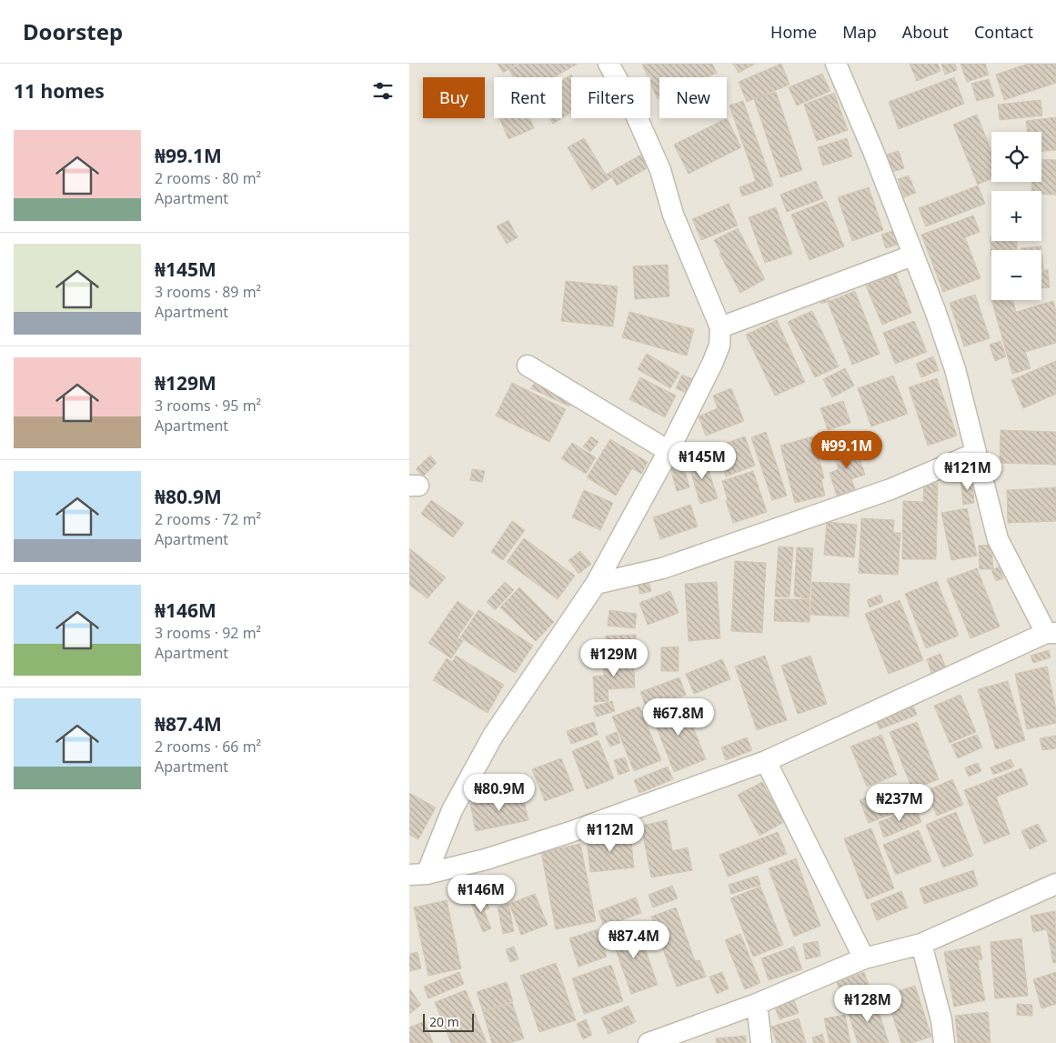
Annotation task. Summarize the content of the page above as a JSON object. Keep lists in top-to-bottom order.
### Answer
{
  "scale_bar": "20 m",
  "page": {
    "header": "Doorstep",
    "nav": [
      "Home",
      "Map",
      "About",
      "Contact"
    ],
    "heading": "11 homes",
    "chip": [
      "Buy",
      "Rent",
      "Filters",
      "New"
    ],
    "list": [
      {
        "name": "₦99.1M",
        "note": "2 rooms · 80 m² · Apartment"
      },
      {
        "name": "₦145M",
        "note": "3 rooms · 89 m² · Apartment"
      },
      {
        "name": "₦129M",
        "note": "3 rooms · 95 m² · Apartment"
      },
      {
        "name": "₦80.9M",
        "note": "2 rooms · 72 m² · Apartment"
      },
      {
        "name": "₦146M",
        "note": "3 rooms · 92 m² · Apartment"
      },
      {
        "name": "₦87.4M",
        "note": "2 rooms · 66 m² · Apartment"
      }
    ],
    "map_buttons": ["+", "−"],
    "price": [
      "₦99.1M",
      "₦145M",
      "₦121M",
      "₦129M",
      "₦67.8M",
      "₦80.9M",
      "₦237M",
      "₦112M",
      "₦146M",
      "₦87.4M",
      "₦128M"
    ],
    "scale": "20 m"
  }
}
